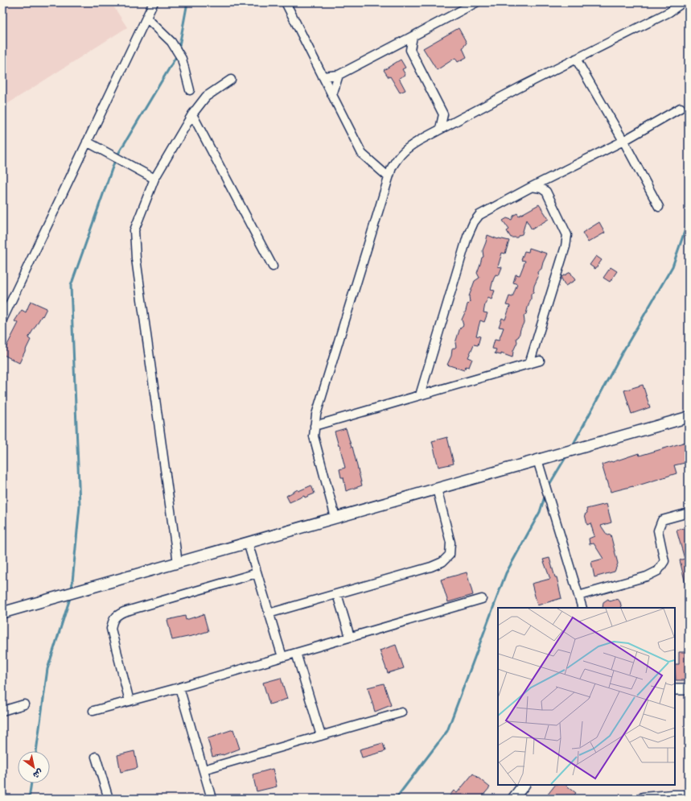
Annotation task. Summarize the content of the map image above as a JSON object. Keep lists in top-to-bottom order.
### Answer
{
  "north": "bottom right"
}
